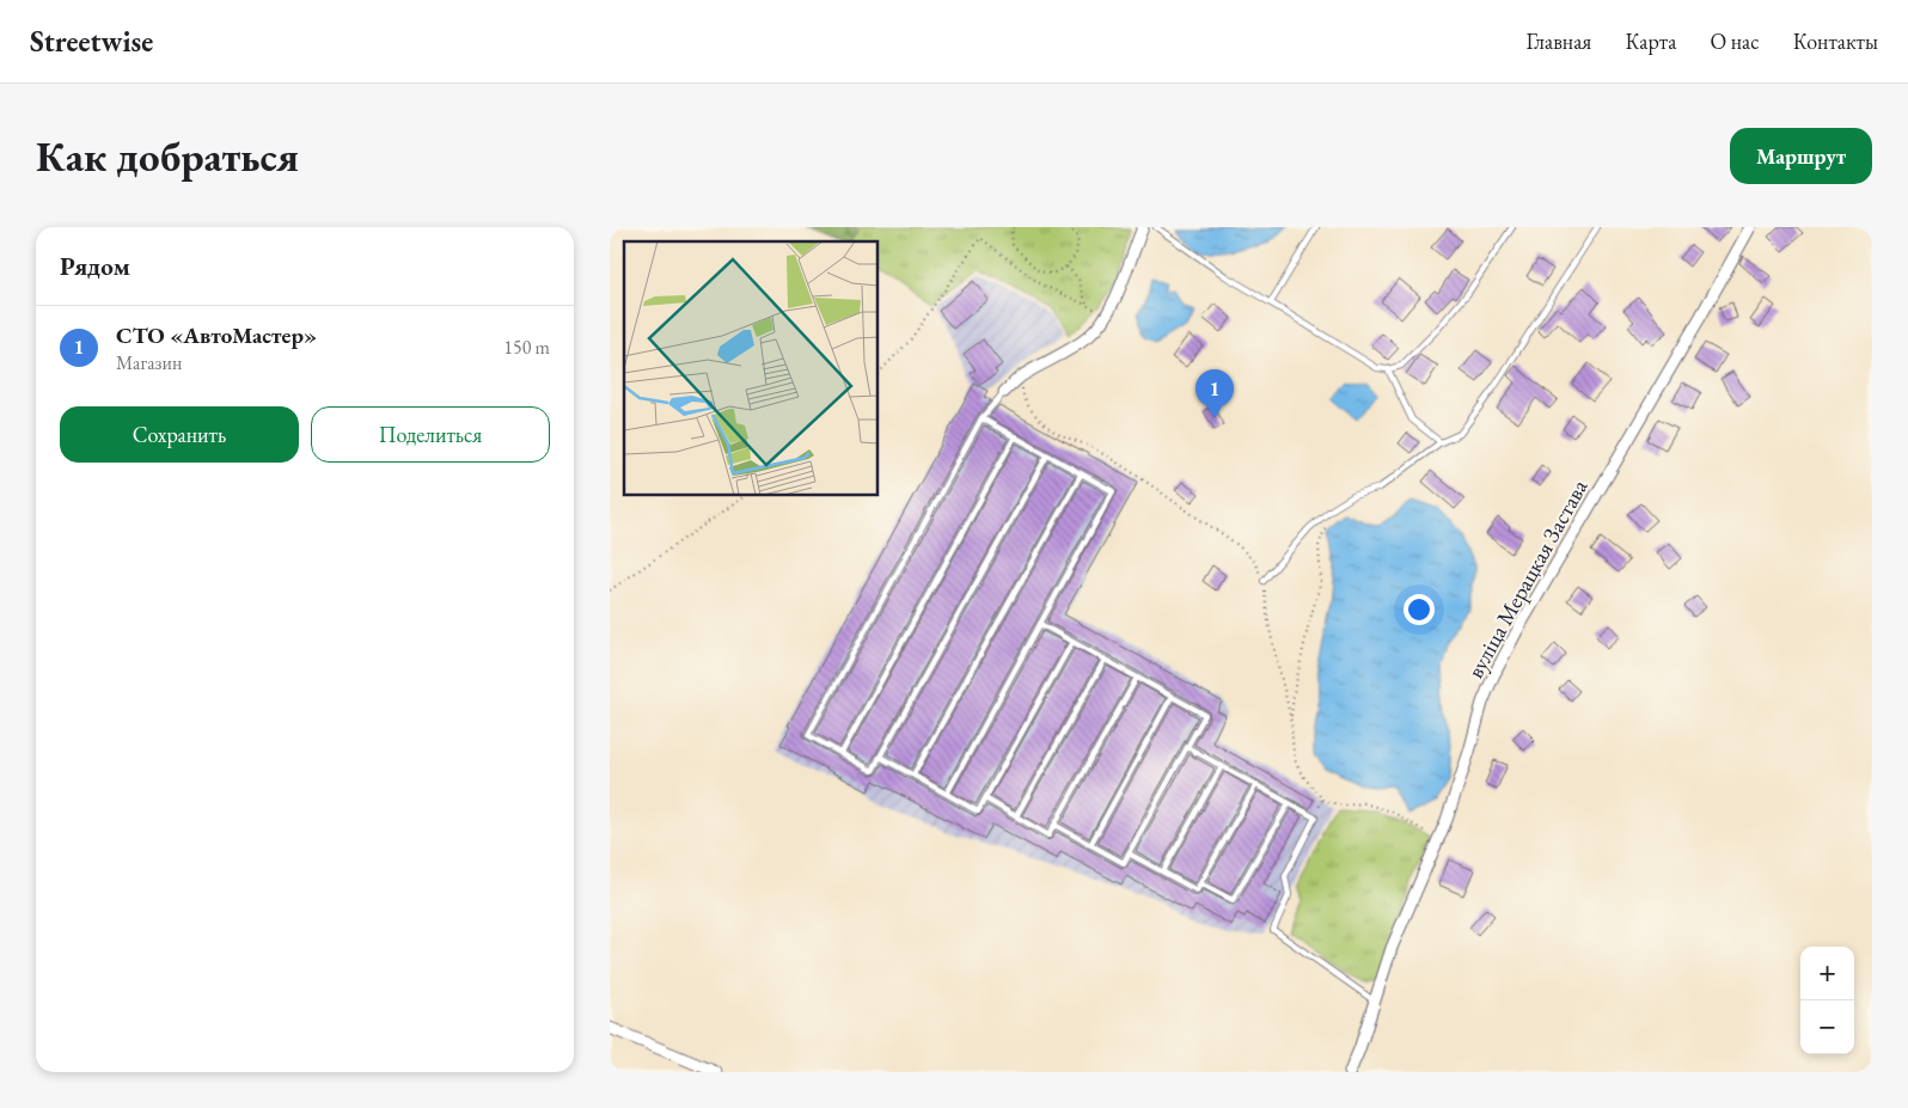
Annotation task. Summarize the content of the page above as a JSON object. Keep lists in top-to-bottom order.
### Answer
{
  "streets": {
    "street": ["вуліца Мерацкая Застава"]
  },
  "page": {
    "header": "Streetwise",
    "nav": [
      "Главная",
      "Карта",
      "О нас",
      "Контакты"
    ],
    "buttons": [
      "Маршрут",
      ["Сохранить", "Поделиться"]
    ],
    "title": "Как добраться",
    "heading": "Рядом",
    "list": [
      {
        "mark": "1",
        "name": "СТО «АвтоМастер»",
        "note": "Магазин",
        "value": "150 m"
      }
    ],
    "pins": "1",
    "map_buttons": ["+", "−"]
  }
}
